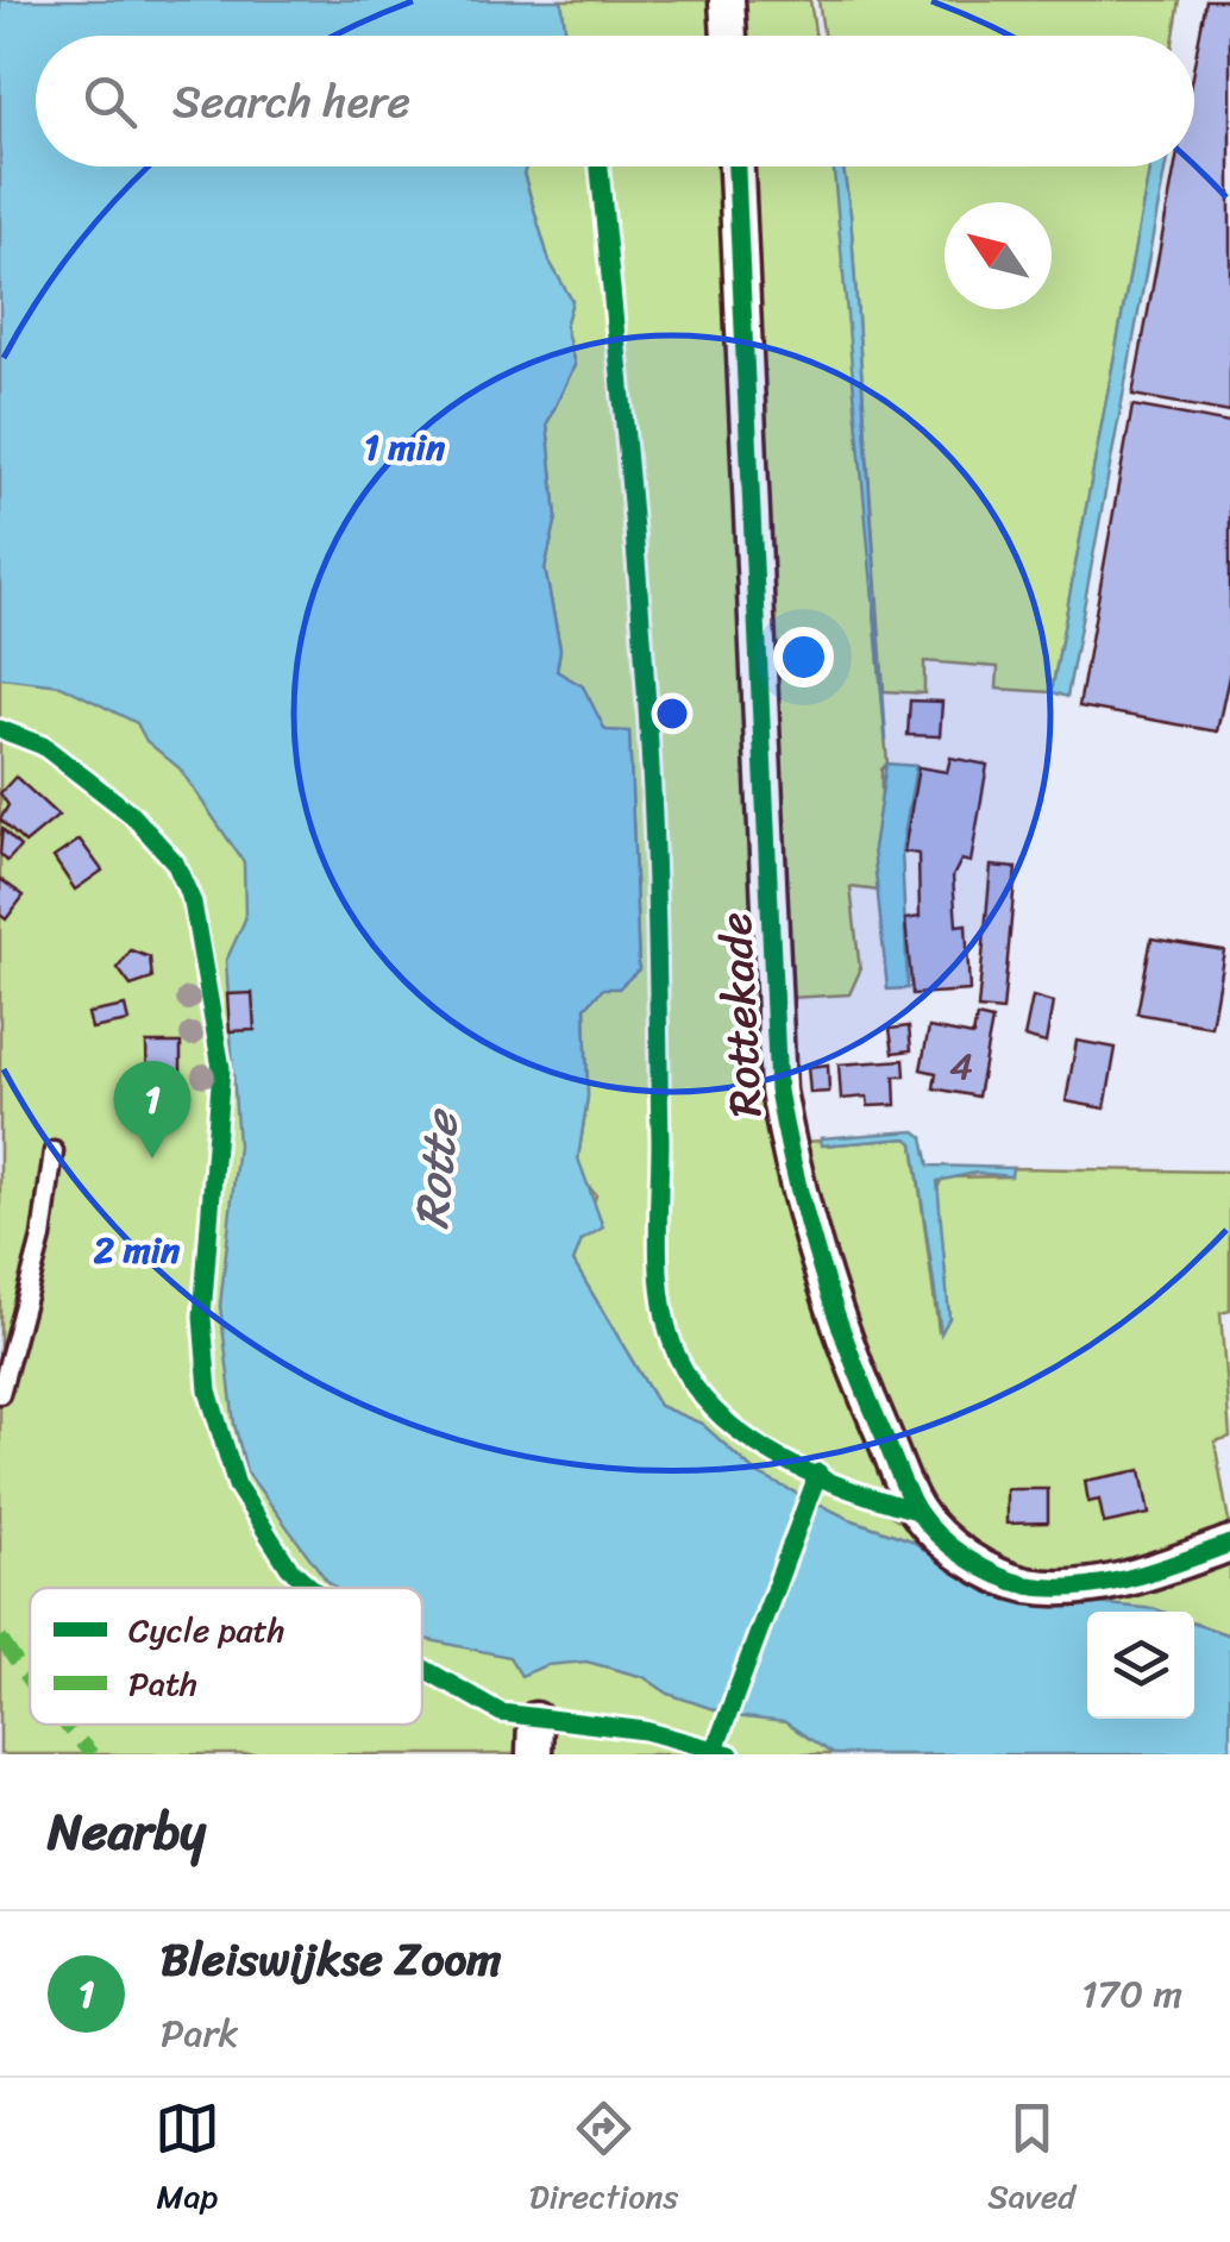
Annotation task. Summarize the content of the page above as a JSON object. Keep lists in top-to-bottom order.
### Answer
{
  "streets": {
    "street": ["Rottekade"]
  },
  "water": ["Rotte"],
  "house_numbers": ["4"],
  "legend": ["Cycle path", "Path"],
  "north": "top left",
  "page": {
    "search": "Search here",
    "pins": "1",
    "heading": "Nearby",
    "list": [
      {
        "mark": "1",
        "name": "Bleiswijkse Zoom",
        "note": "Park",
        "value": "170 m"
      }
    ],
    "nav": ["Map", "Directions", "Saved"]
  },
  "rings": ["1 min", "2 min"]
}
